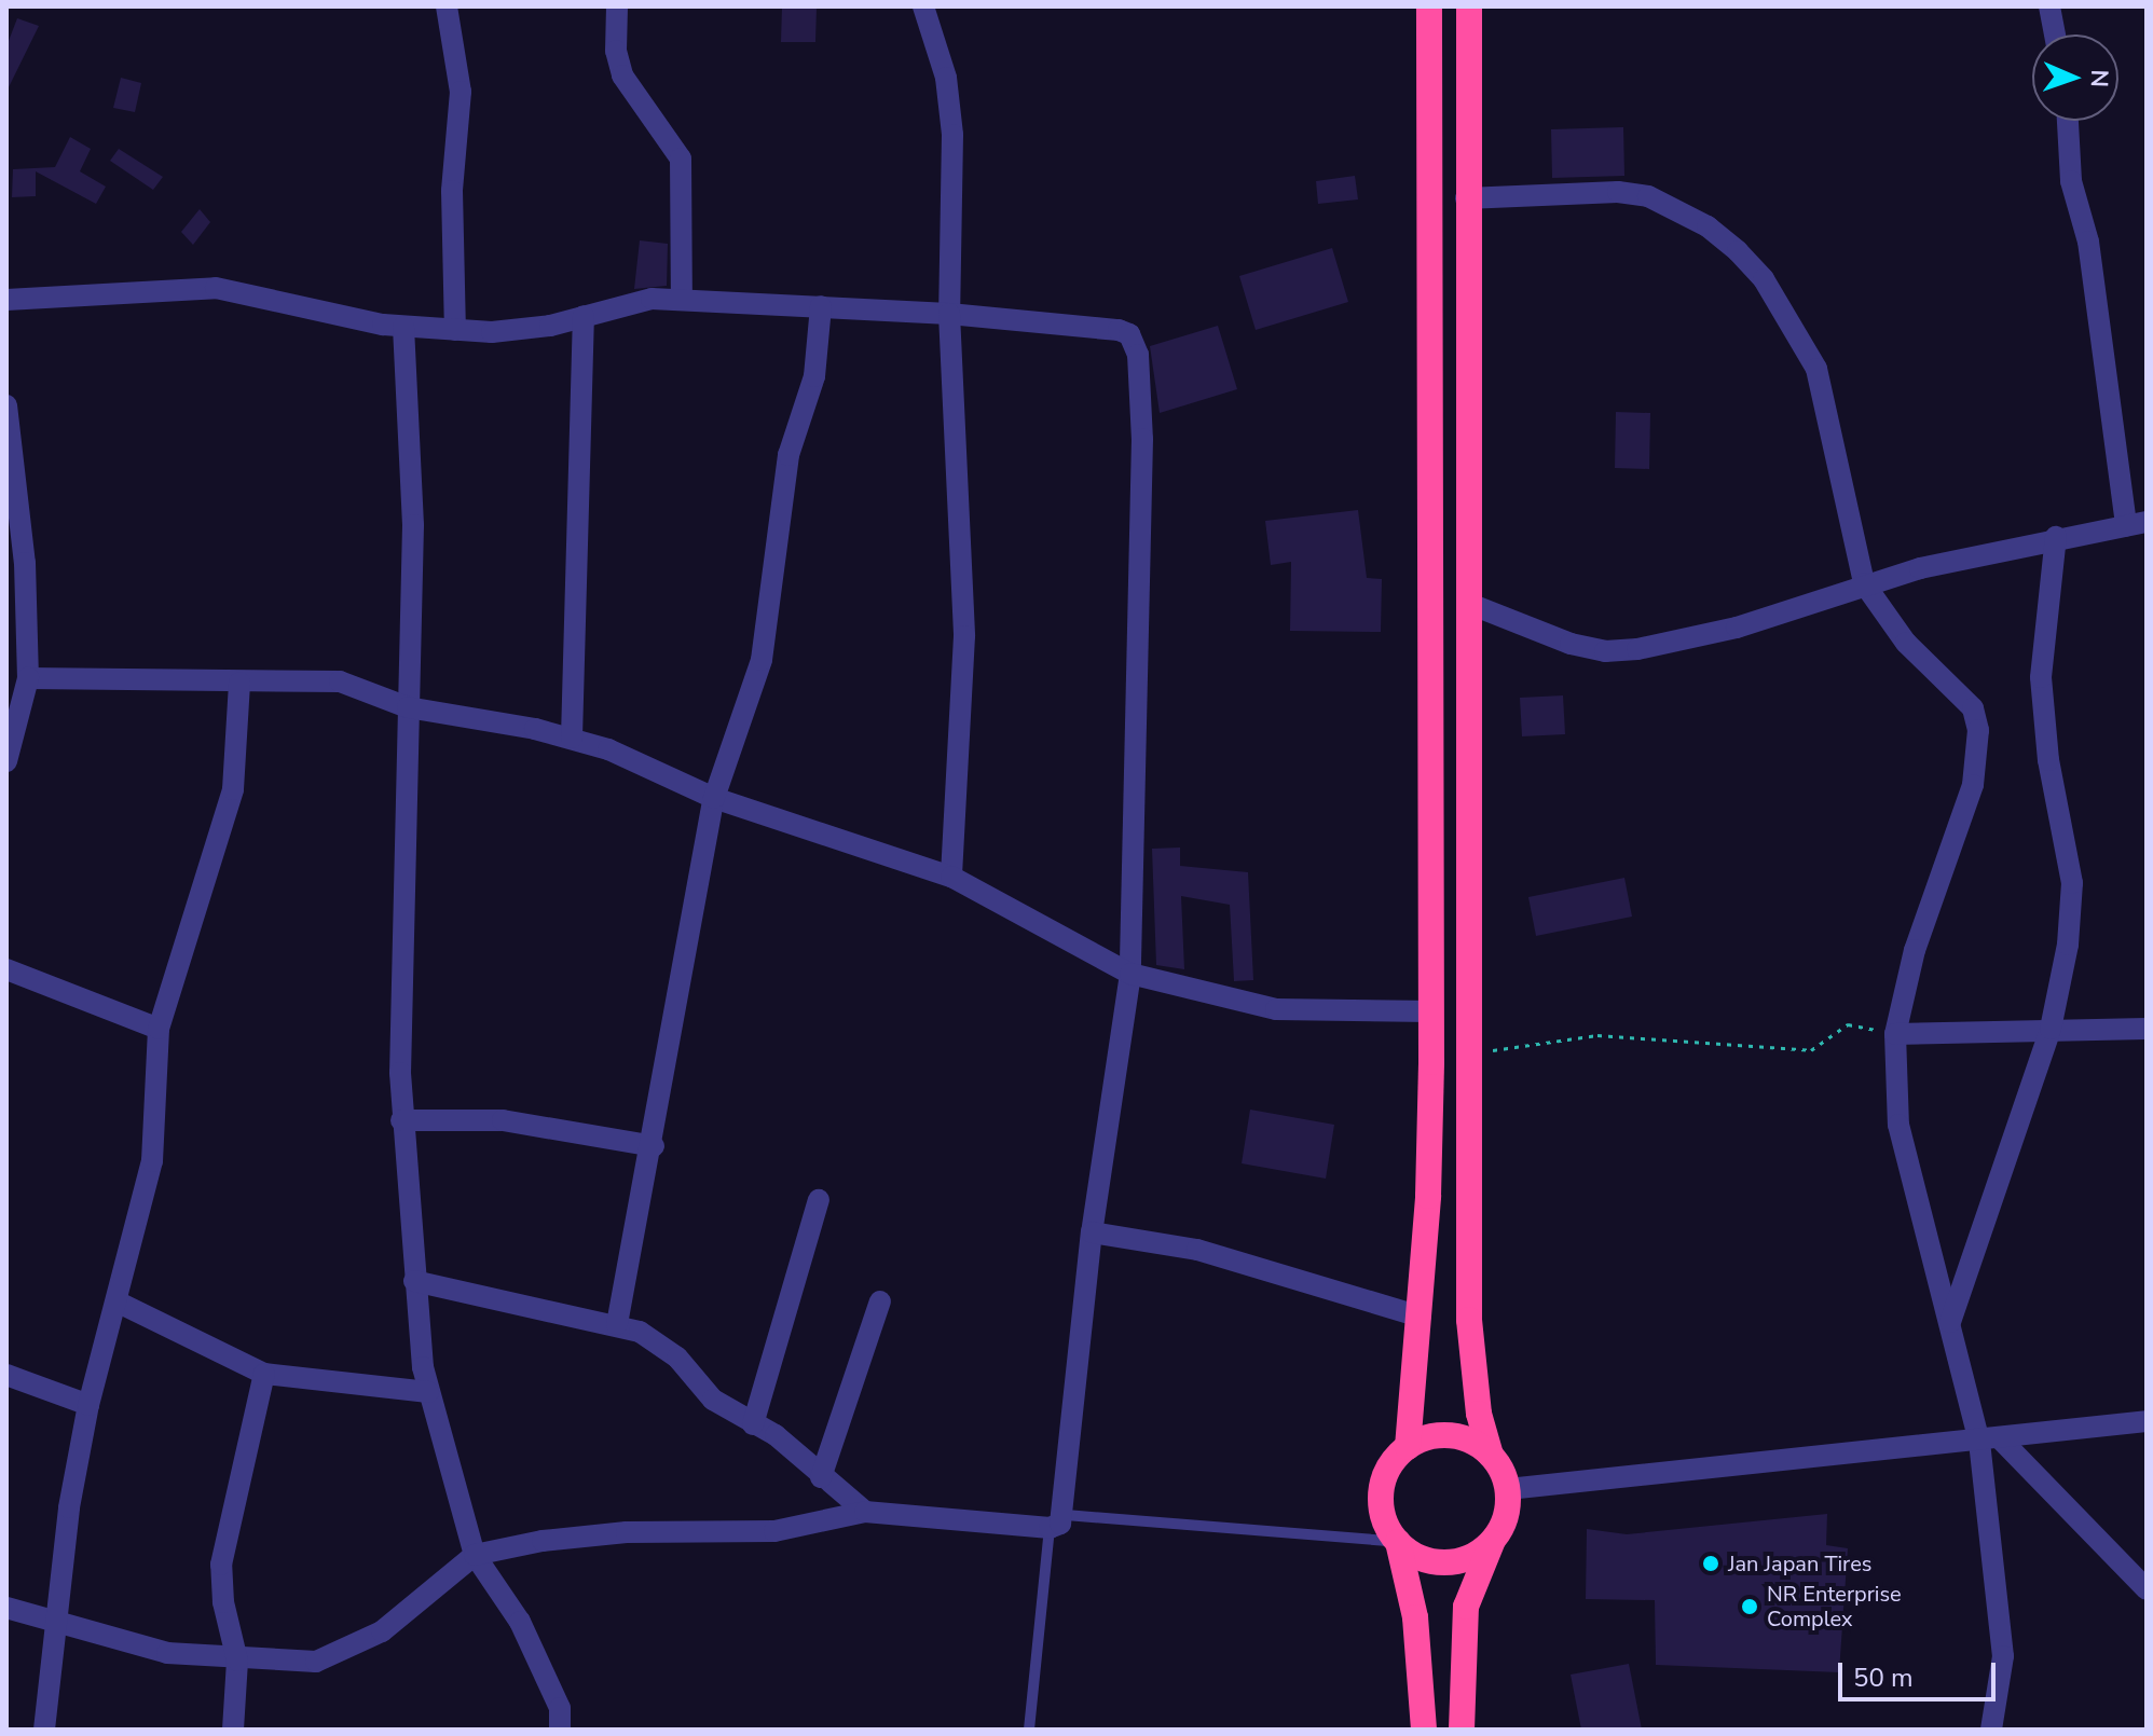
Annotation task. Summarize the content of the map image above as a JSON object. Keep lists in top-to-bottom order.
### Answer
{
  "places": ["Jan Japan Tires", "NR Enterprise Complex"],
  "scale_bar": "50 m",
  "north": "right"
}
